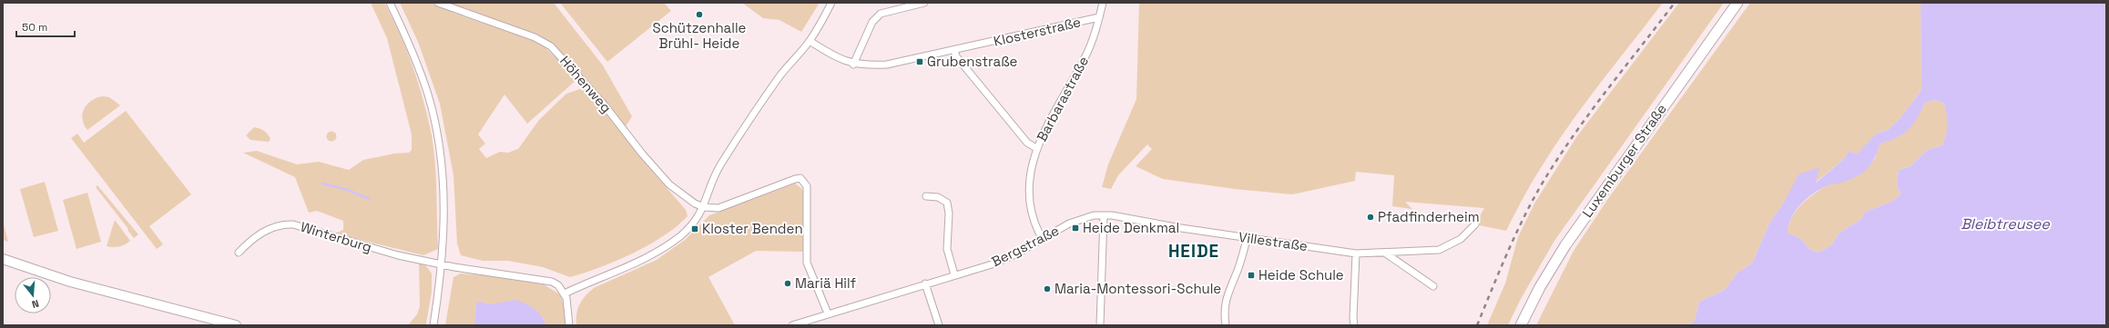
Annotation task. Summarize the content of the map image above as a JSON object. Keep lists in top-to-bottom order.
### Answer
{
  "streets": {
    "main road": ["Luxemburger Straße"],
    "street": [
      "Klosterstraße",
      "Höhenweg",
      "Barbarastraße",
      "Winterburg",
      "Villestraße",
      "Bergstraße"
    ]
  },
  "crossings": [
    ["Klosterstraße", "Barbarastraße"],
    ["Barbarastraße", "Bergstraße"],
    ["Villestraße", "Bergstraße"]
  ],
  "districts": ["HEIDE"],
  "water": ["Bleibtreusee"],
  "places": {
    "other": [
      "Schützenhalle Brühl- Heide",
      "Pfadfinderheim",
      "Mariä Hilf",
      "Maria-Montessori-Schule"
    ],
    "transit": [
      "Grubenstraße",
      "Heide Denkmal",
      "Kloster Benden",
      "Heide Schule"
    ]
  },
  "scale_bar": "50 m",
  "north": "bottom"
}
